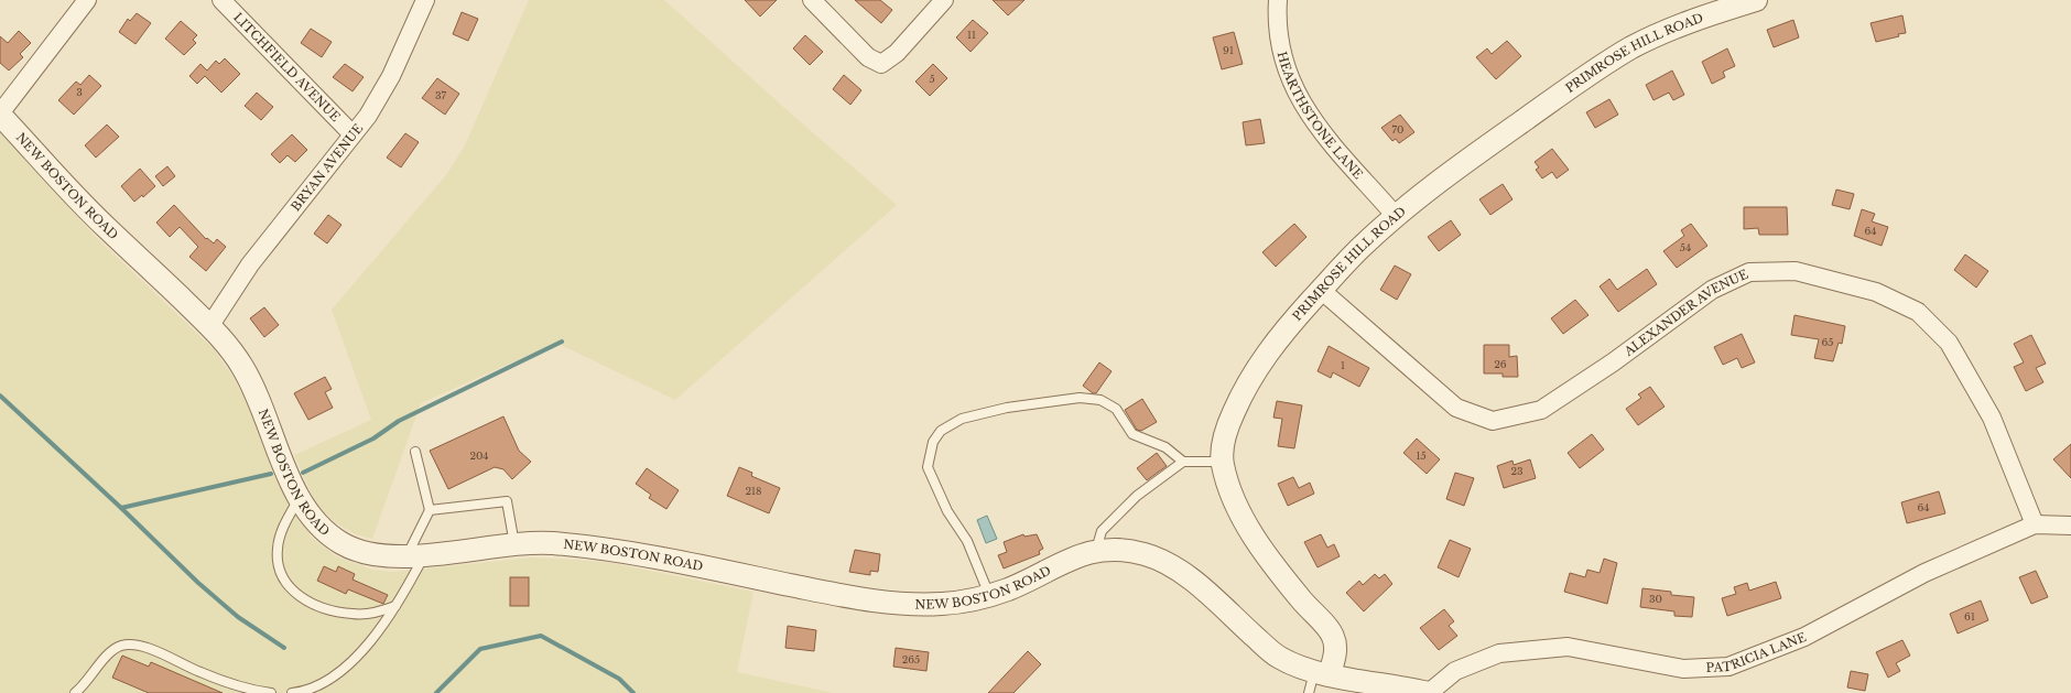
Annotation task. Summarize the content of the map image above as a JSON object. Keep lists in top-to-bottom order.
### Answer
{
  "streets": {
    "street": [
      "PRIMROSE HILL ROAD",
      "LITCHFIELD AVENUE",
      "HEARTHSTONE LANE",
      "BRYAN AVENUE",
      "NEW BOSTON ROAD",
      "ALEXANDER AVENUE",
      "PATRICIA LANE"
    ]
  },
  "crossings": [
    ["PRIMROSE HILL ROAD", "HEARTHSTONE LANE"],
    ["PRIMROSE HILL ROAD", "NEW BOSTON ROAD"],
    ["PRIMROSE HILL ROAD", "ALEXANDER AVENUE"],
    ["LITCHFIELD AVENUE", "BRYAN AVENUE"],
    ["BRYAN AVENUE", "NEW BOSTON ROAD"],
    ["NEW BOSTON ROAD", "PATRICIA LANE"],
    ["ALEXANDER AVENUE", "PATRICIA LANE"]
  ],
  "house_numbers": [
    "11",
    "91",
    "5",
    "3",
    "37",
    "70",
    "64",
    "54",
    "65",
    "26",
    "1",
    "204",
    "15",
    "23",
    "218",
    "64",
    "30",
    "61",
    "265"
  ]
}
